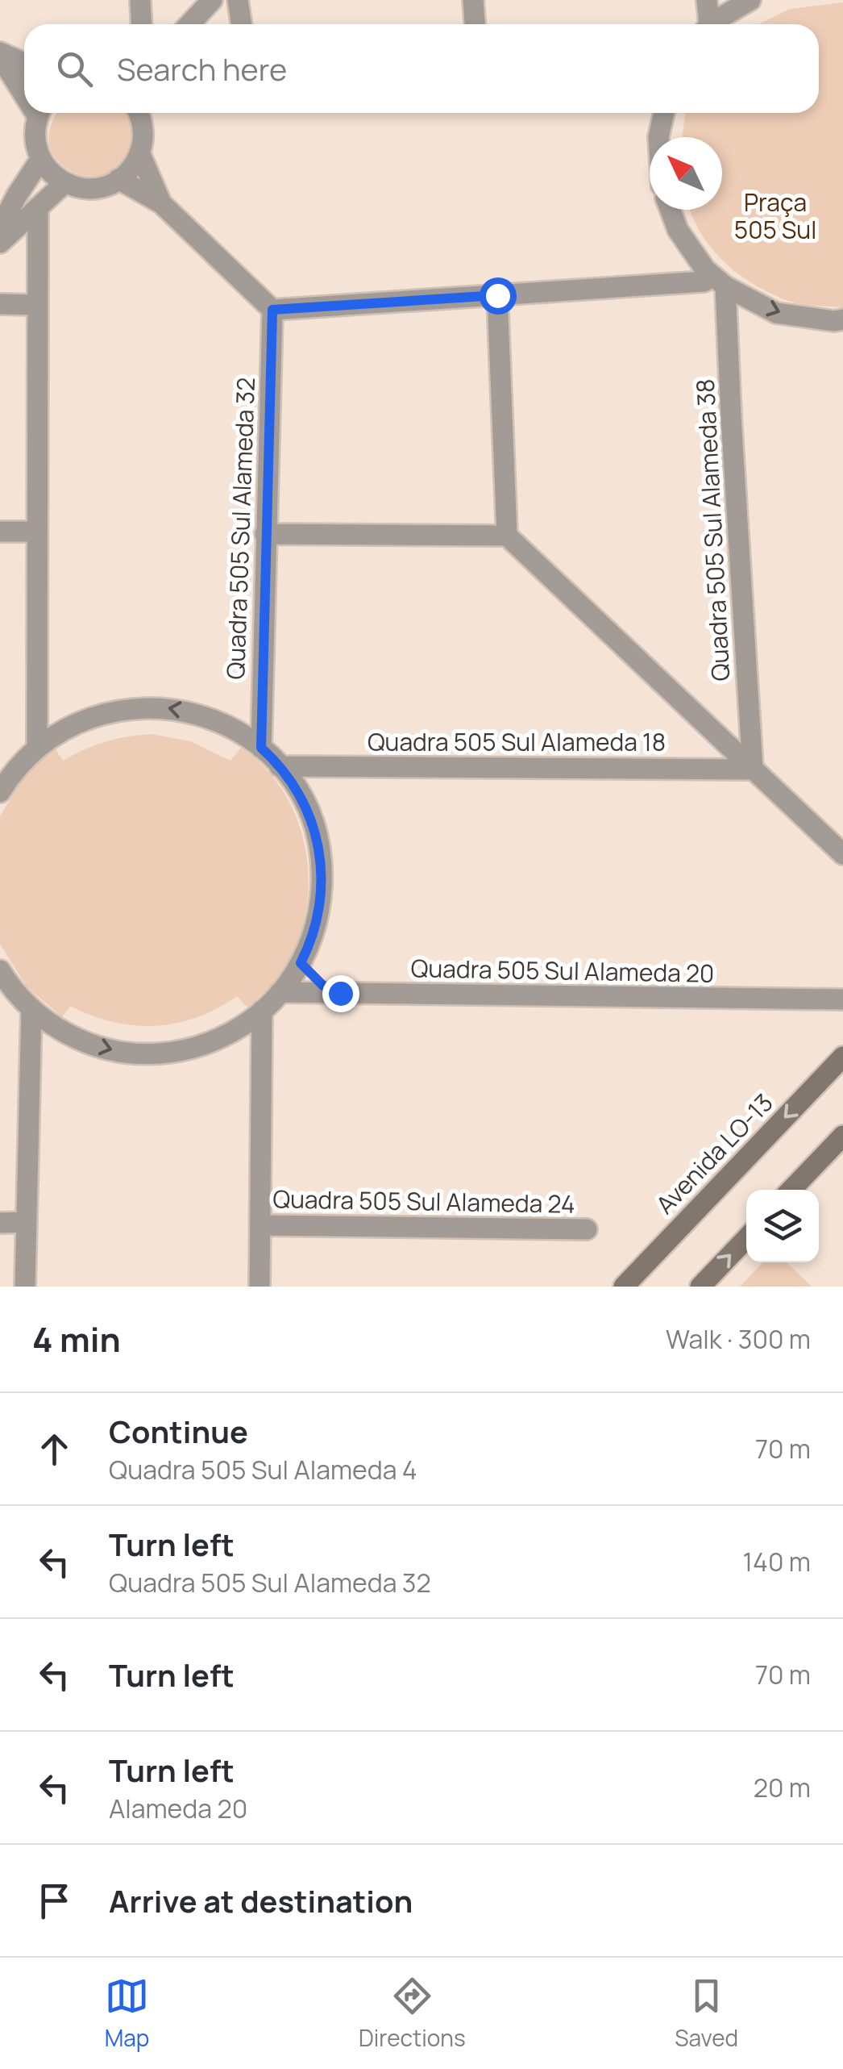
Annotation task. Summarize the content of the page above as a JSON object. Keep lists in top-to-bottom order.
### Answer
{
  "streets": {
    "street": [
      "Quadra 505 Sul Alameda 32",
      "Quadra 505 Sul Alameda 38",
      "Quadra 505 Sul Alameda 18",
      "Quadra 505 Sul Alameda 20",
      "Avenida LO-13",
      "Quadra 505 Sul Alameda 24"
    ]
  },
  "crossings": [
    ["Quadra 505 Sul Alameda 38", "Quadra 505 Sul Alameda 18"]
  ],
  "parks": ["Praça 505 Sul"],
  "north": "top left",
  "page": {
    "search": "Search here",
    "heading": ["4 min", "Walk · 300 m"],
    "list": [
      ["Continue", "Quadra 505 Sul Alameda 4", "70 m"],
      ["Turn left", "Quadra 505 Sul Alameda 32", "140 m"],
      ["Turn left", "70 m"],
      ["Turn left", "Alameda 20", "20 m"],
      "Arrive at destination"
    ],
    "nav": ["Map", "Directions", "Saved"]
  }
}
